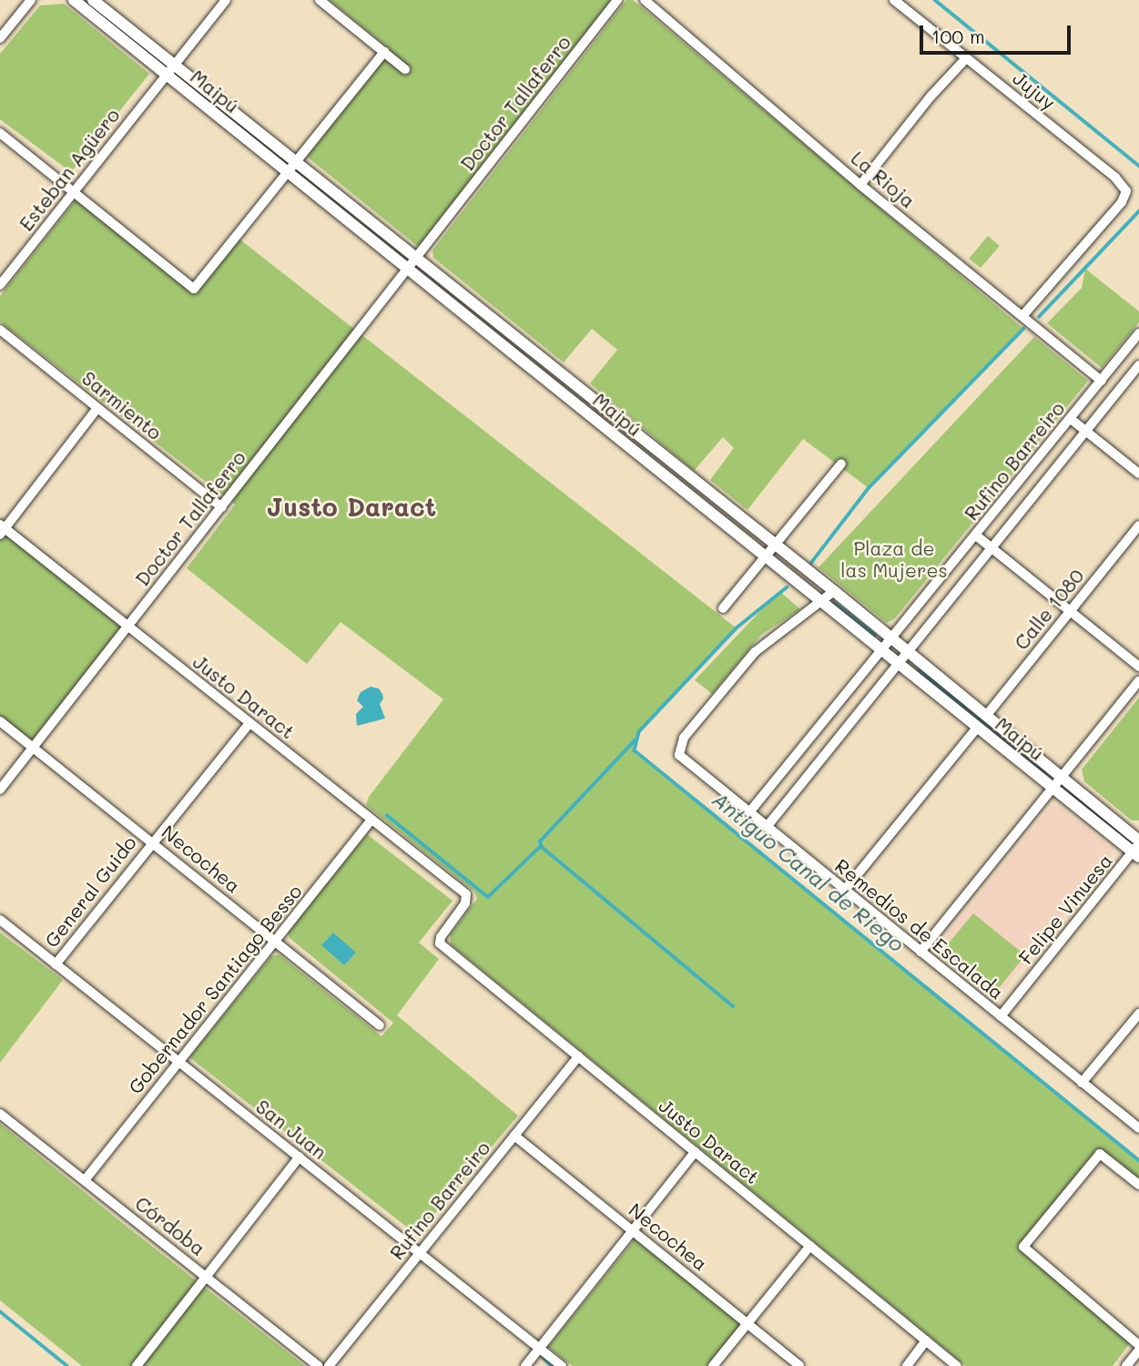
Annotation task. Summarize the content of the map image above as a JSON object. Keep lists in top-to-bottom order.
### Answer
{
  "streets": {
    "street": [
      "Jujuy",
      "Maipú",
      "Doctor Tallaferro",
      "Esteban Agüero",
      "La Rioja",
      "Sarmiento",
      "Rufino Barreiro",
      "Calle 1080",
      "Justo Daract",
      "Necochea",
      "General Guido",
      "Felipe Vinuesa",
      "Remedios de Escalada",
      "Gobernador Santiago Besso",
      "San Juan",
      "Córdoba"
    ]
  },
  "crossings": [
    ["Jujuy", "La Rioja"],
    ["Maipú", "Doctor Tallaferro"],
    ["Maipú", "Esteban Agüero"],
    ["Maipú", "Rufino Barreiro"],
    ["Maipú", "Calle 1080"],
    ["Maipú", "Felipe Vinuesa"],
    ["Maipú", "Remedios de Escalada"],
    ["Doctor Tallaferro", "Sarmiento"],
    ["Doctor Tallaferro", "Justo Daract"],
    ["Doctor Tallaferro", "Necochea"],
    ["La Rioja", "Rufino Barreiro"],
    ["Rufino Barreiro", "Justo Daract"],
    ["Rufino Barreiro", "Necochea"],
    ["Rufino Barreiro", "San Juan"],
    ["Justo Daract", "General Guido"],
    ["Justo Daract", "Gobernador Santiago Besso"],
    ["Necochea", "General Guido"],
    ["Necochea", "Gobernador Santiago Besso"],
    ["General Guido", "San Juan"],
    ["Felipe Vinuesa", "Remedios de Escalada"],
    ["Gobernador Santiago Besso", "San Juan"],
    ["Gobernador Santiago Besso", "Córdoba"]
  ],
  "districts": ["Justo Daract"],
  "water": ["Antiguo Canal de Riego"],
  "parks": ["Plaza de las Mujeres"],
  "scale_bar": "100 m"
}
